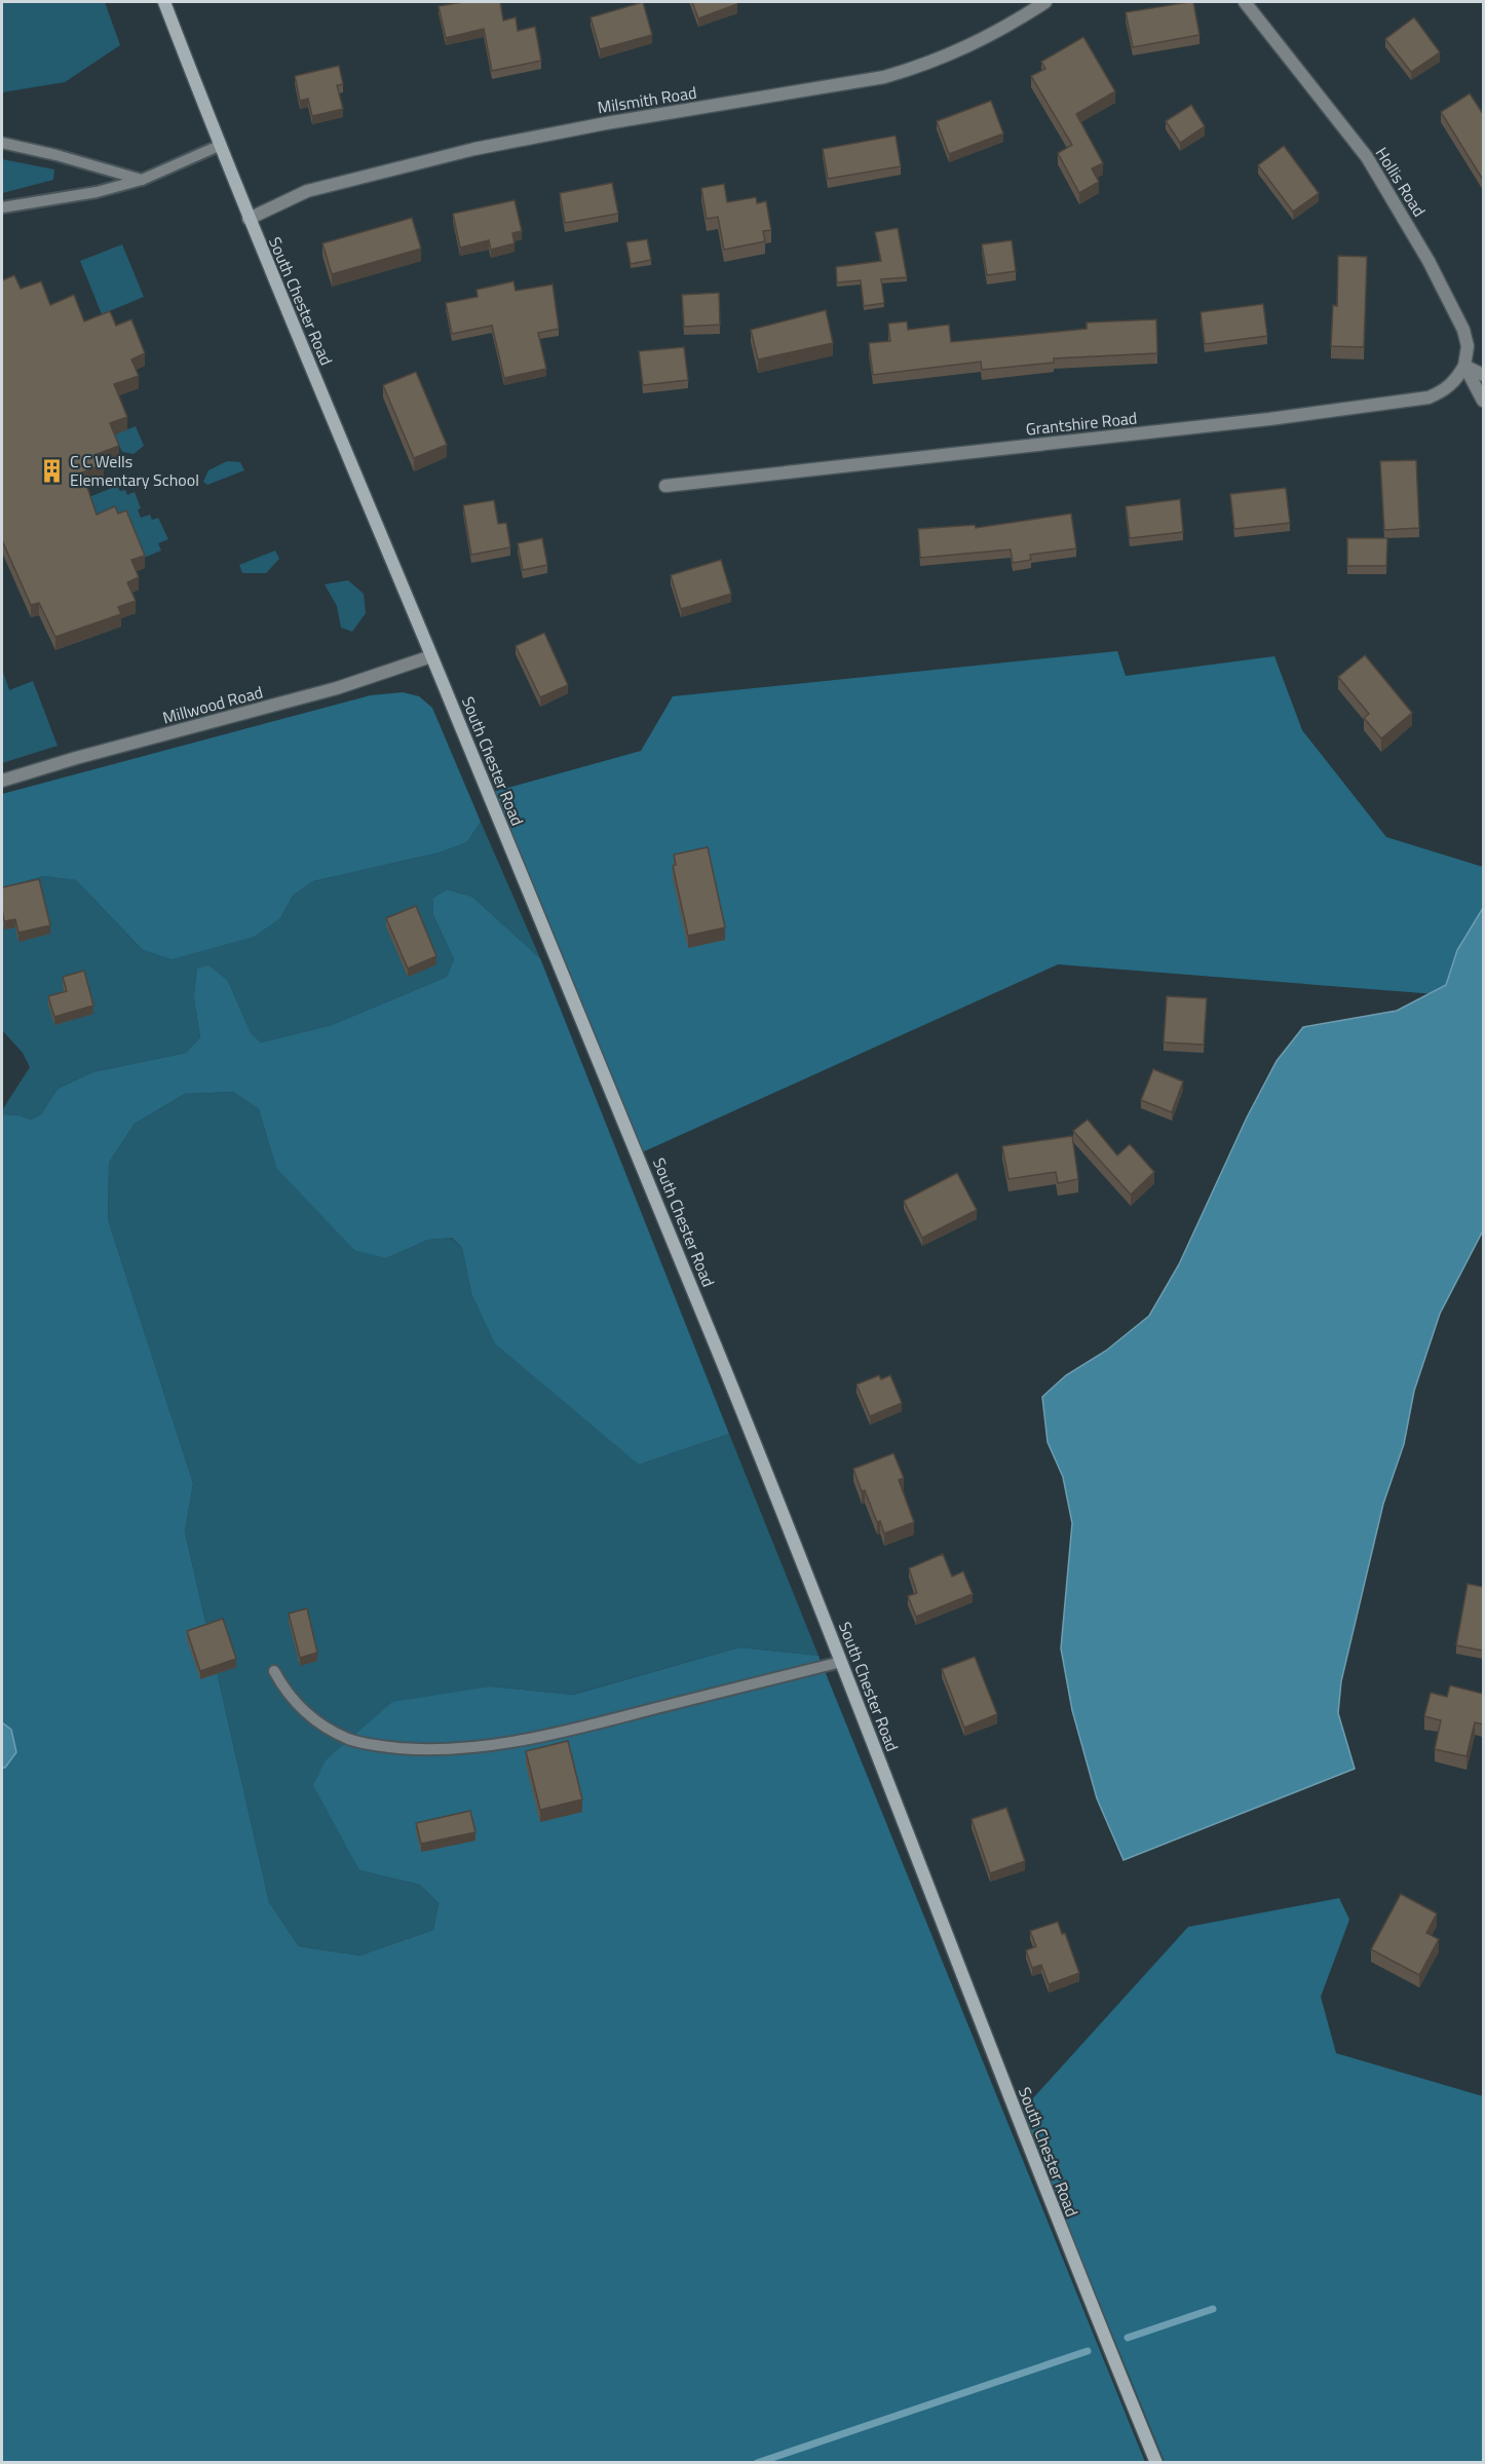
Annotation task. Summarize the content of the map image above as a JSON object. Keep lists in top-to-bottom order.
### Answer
{
  "streets": {
    "street": [
      "Milsmith Road",
      "Hollis Road",
      "South Chester Road",
      "Grantshire Road",
      "Millwood Road"
    ]
  },
  "crossings": [
    ["Milsmith Road", "South Chester Road"],
    ["Hollis Road", "Grantshire Road"],
    ["South Chester Road", "Millwood Road"]
  ],
  "places": {
    "building": ["C C Wells Elementary School"]
  }
}
